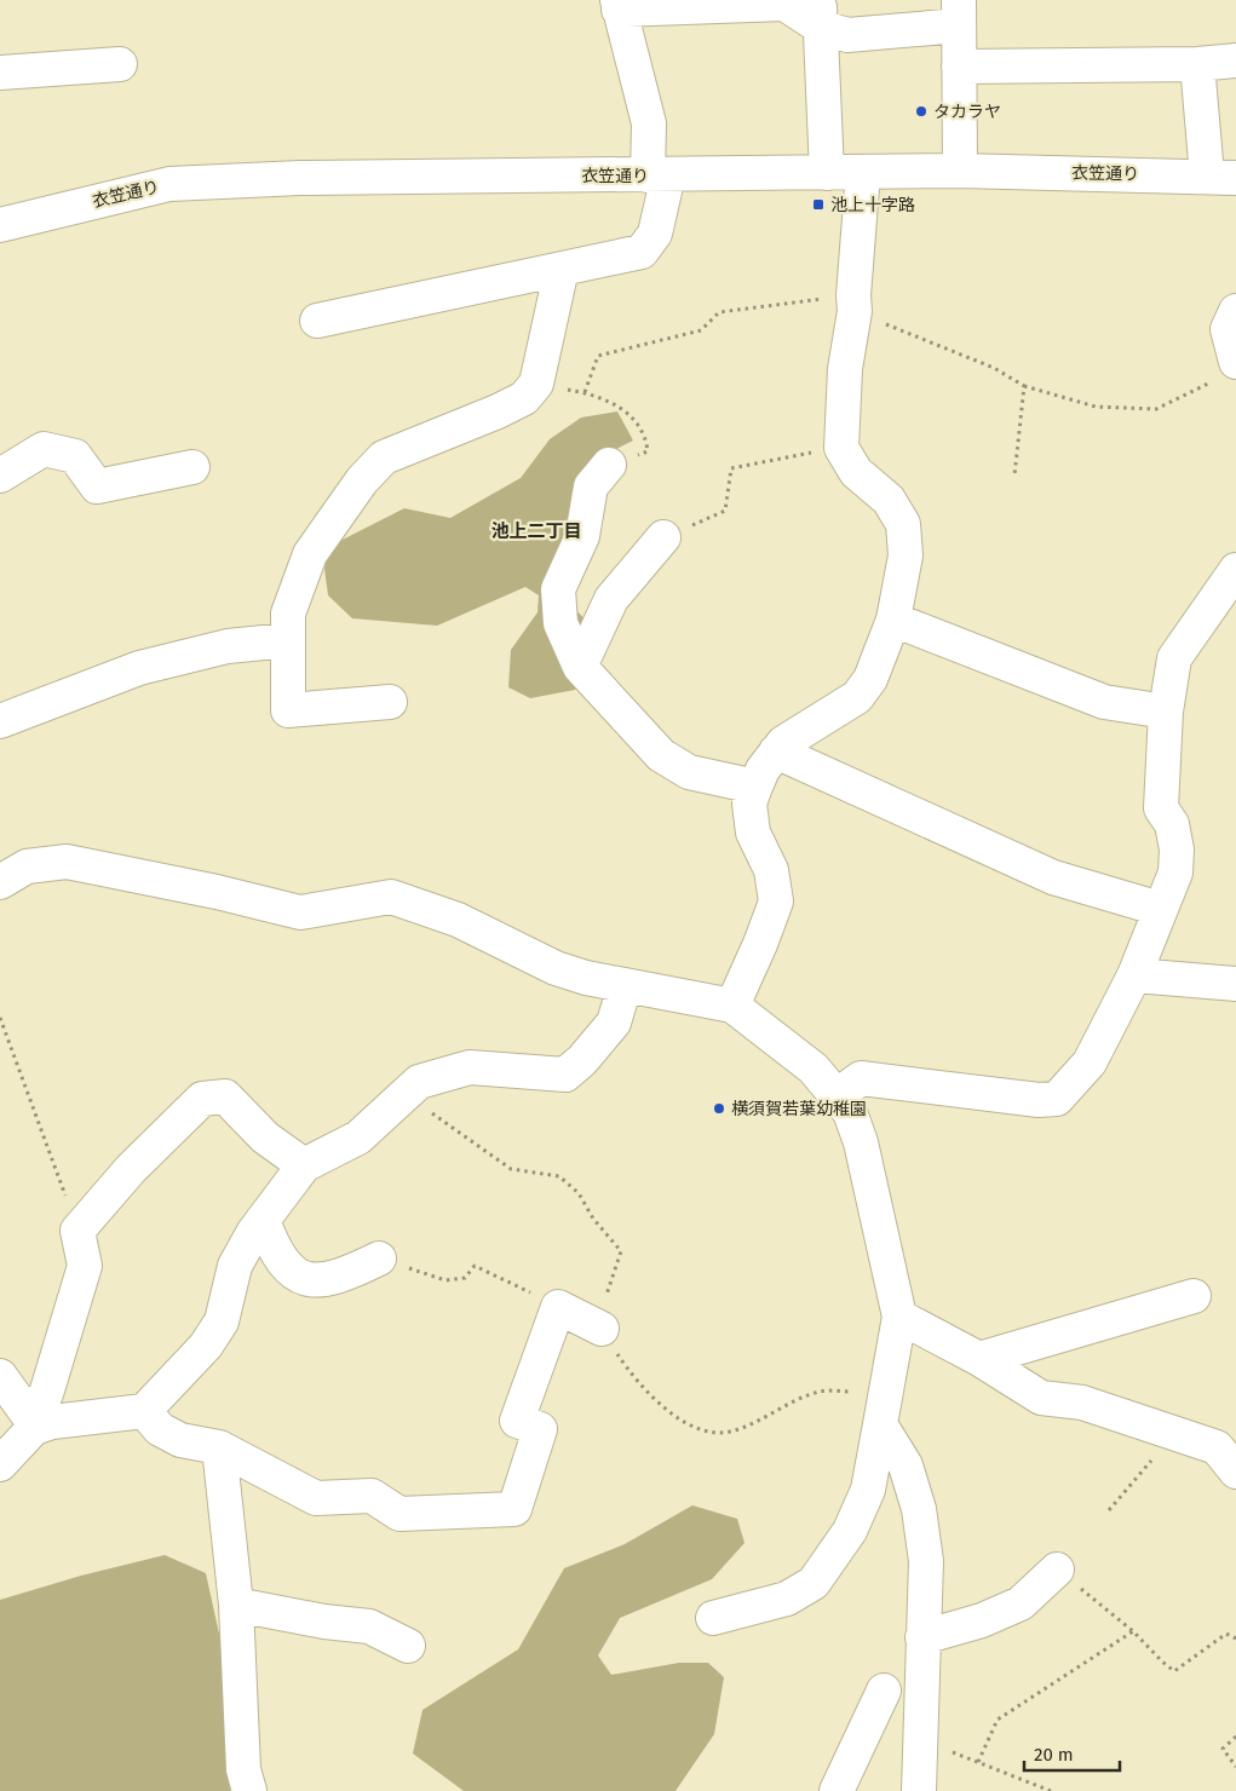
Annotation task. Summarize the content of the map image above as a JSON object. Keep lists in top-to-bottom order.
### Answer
{
  "streets": {
    "street": ["衣笠通り"]
  },
  "districts": ["池上二丁目"],
  "places": {
    "other": ["タカラヤ", "横須賀若葉幼稚園"],
    "transit": ["池上十字路"]
  },
  "scale_bar": "20 m"
}
